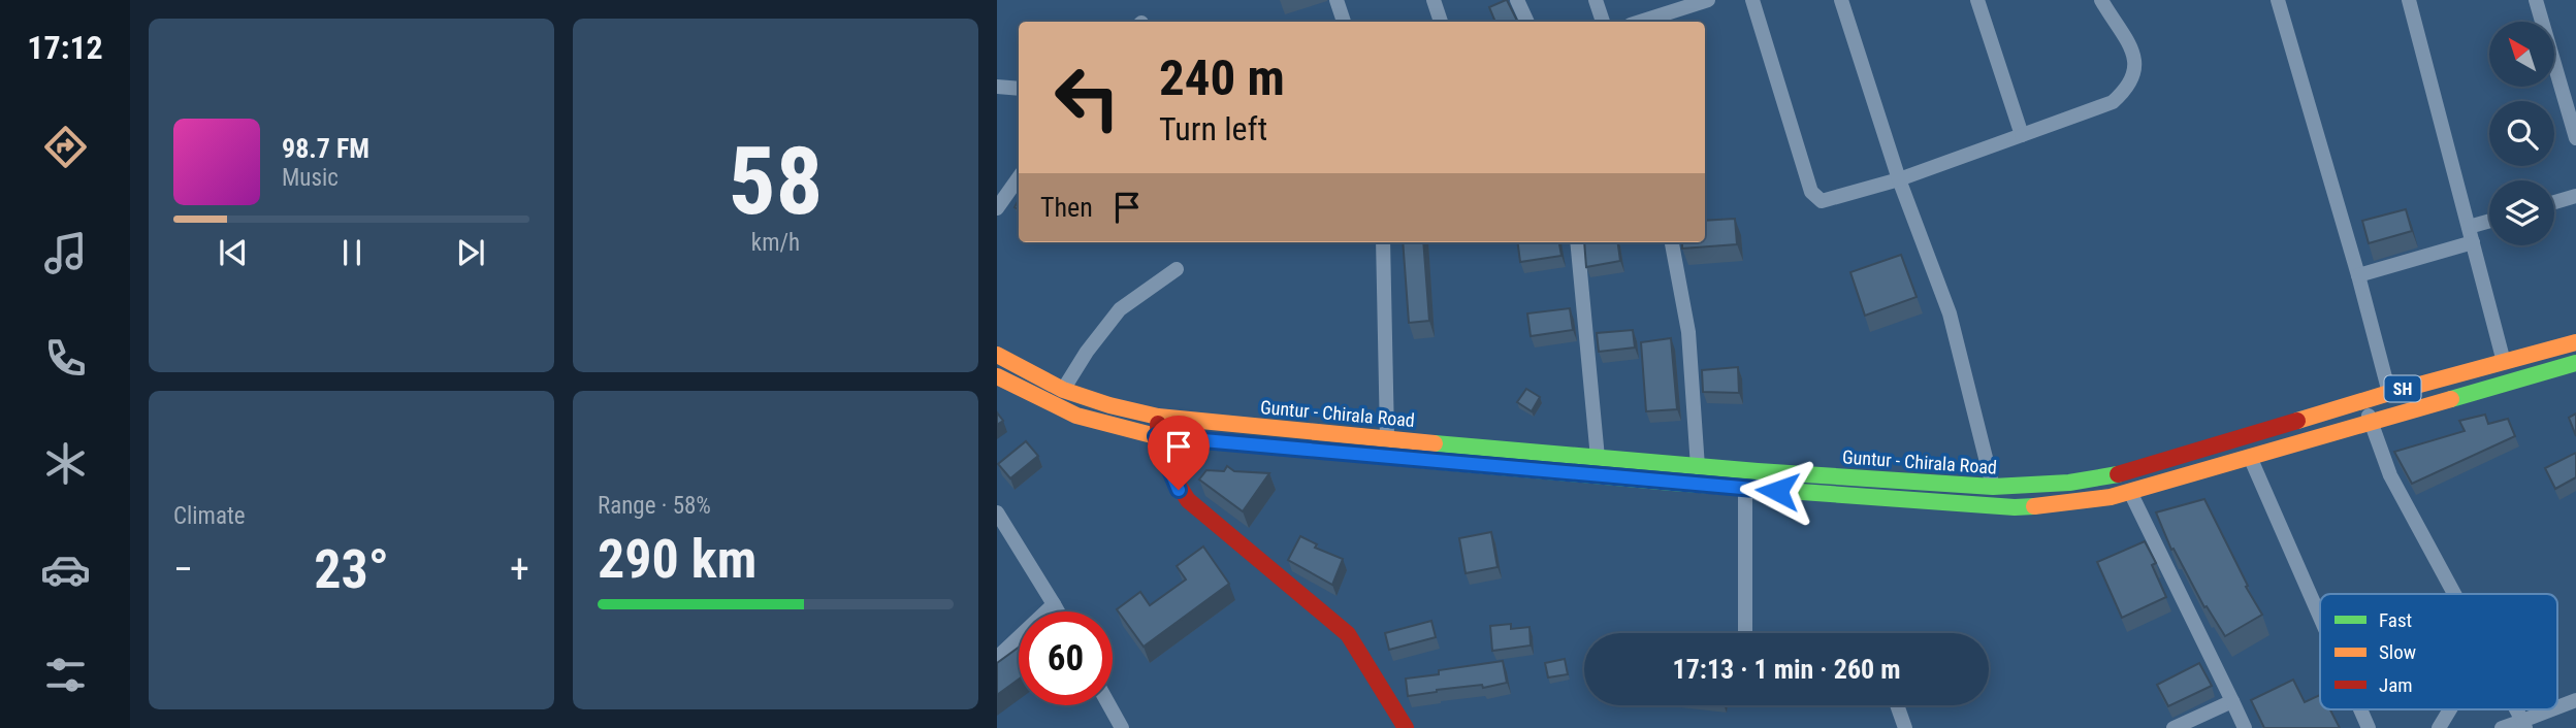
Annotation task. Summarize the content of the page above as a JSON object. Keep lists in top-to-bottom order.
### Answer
{
  "streets": {
    "main road": ["SH", "Guntur - Chirala Road"]
  },
  "legend": ["Fast", "Slow", "Jam"],
  "north": "top left",
  "page": {
    "tabs": "17:12",
    "tile": [
      ["58", "km/h"],
      "Climate",
      ["Range · 58%", "290 km"]
    ],
    "turn": ["240 m", "Turn left"],
    "song": ["98.7 FM", "Music"],
    "then": "Then",
    "heat": ["−", "23°", "+"],
    "limit": "60",
    "trip": "17:13 · 1 min · 260 m"
  }
}
